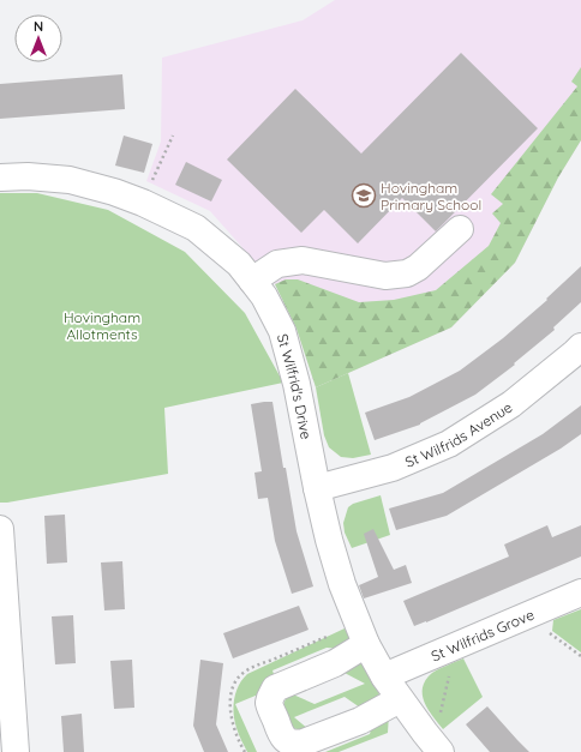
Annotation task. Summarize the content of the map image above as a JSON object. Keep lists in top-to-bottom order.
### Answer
{
  "streets": {
    "street": ["St Wilfrid's Drive", "St Wilfrids Avenue", "St Wilfrids Grove"]
  },
  "crossings": [
    ["St Wilfrid's Drive", "St Wilfrids Avenue"],
    ["St Wilfrid's Drive", "St Wilfrids Grove"]
  ],
  "parks": ["Hovingham Allotments"],
  "places": {
    "school or university": ["Hovingham Primary School"]
  },
  "north": "top"
}
